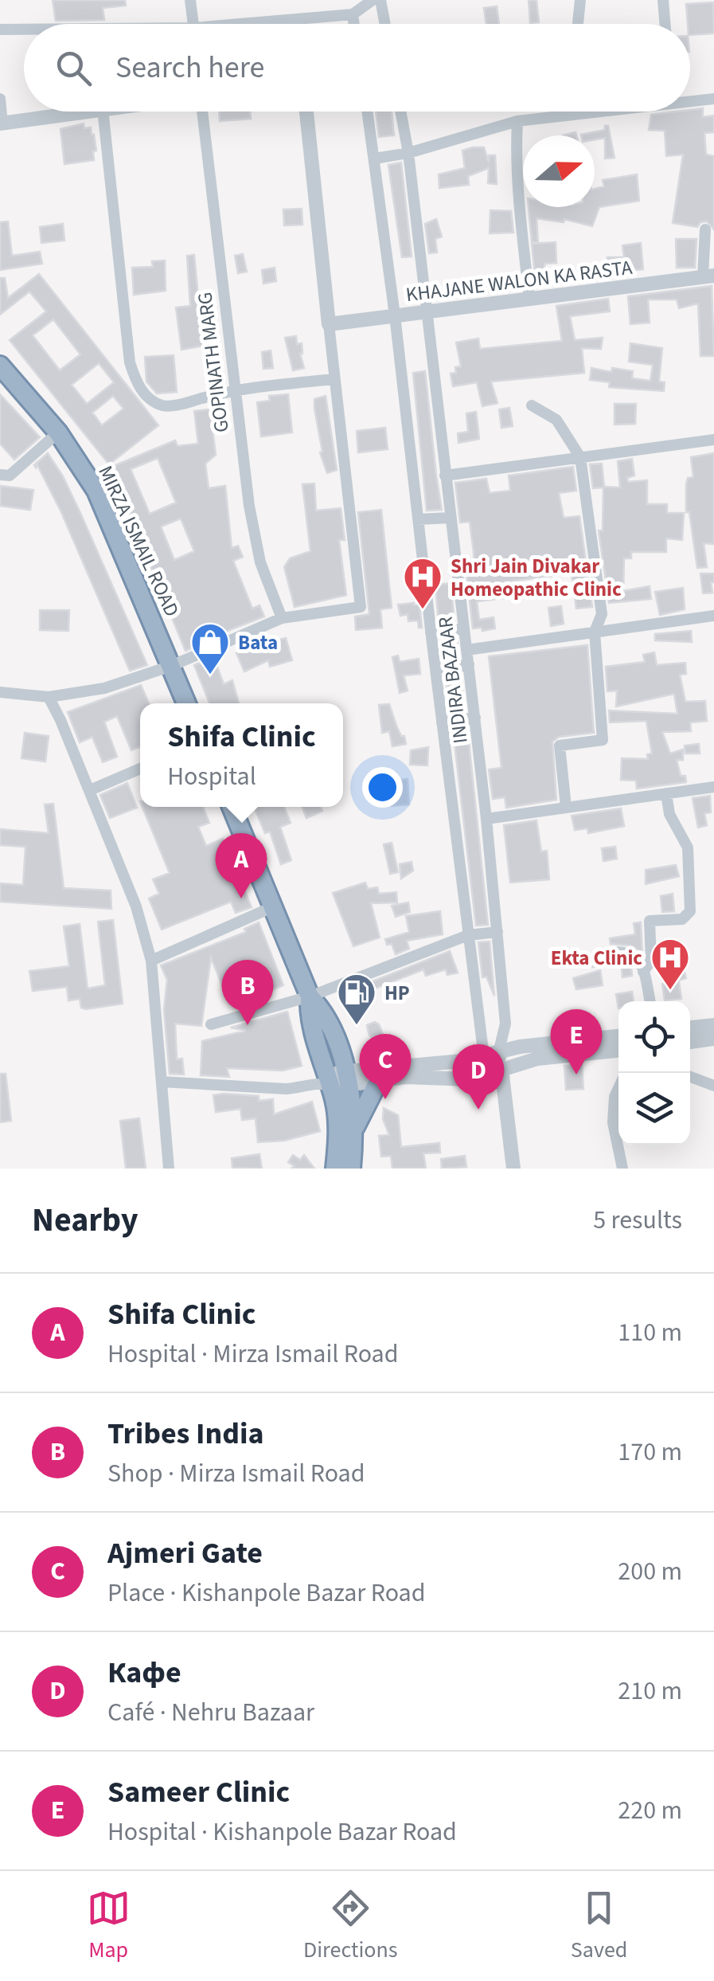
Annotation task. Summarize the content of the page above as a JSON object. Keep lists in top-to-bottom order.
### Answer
{
  "streets": {
    "highway": ["MIRZA ISMAIL ROAD"],
    "street": ["KHAJANE WALON KA RASTA", "GOPINATH MARG", "INDIRA BAZAAR"]
  },
  "crossings": [
    ["KHAJANE WALON KA RASTA", "INDIRA BAZAAR"]
  ],
  "places": {
    "hospital": ["Shri Jain Divakar Homeopathic Clinic", "Ekta Clinic"],
    "shop": ["Bata"],
    "fuel station": ["HP"]
  },
  "north": "right",
  "page": {
    "search": "Search here",
    "popup": ["Shifa Clinic", "Hospital"],
    "pins": [
      "A",
      "B",
      "E",
      "C",
      "D"
    ],
    "heading": ["Nearby", "5 results"],
    "list": [
      {
        "mark": "A",
        "name": "Shifa Clinic",
        "note": "Hospital · Mirza Ismail Road",
        "value": "110 m"
      },
      {
        "mark": "B",
        "name": "Tribes India",
        "note": "Shop · Mirza Ismail Road",
        "value": "170 m"
      },
      {
        "mark": "C",
        "name": "Ajmeri Gate",
        "note": "Place · Kishanpole Bazar Road",
        "value": "200 m"
      },
      {
        "mark": "D",
        "name": "Кафе",
        "note": "Café · Nehru Bazaar",
        "value": "210 m"
      },
      {
        "mark": "E",
        "name": "Sameer Clinic",
        "note": "Hospital · Kishanpole Bazar Road",
        "value": "220 m"
      }
    ],
    "nav": ["Map", "Directions", "Saved"]
  }
}
